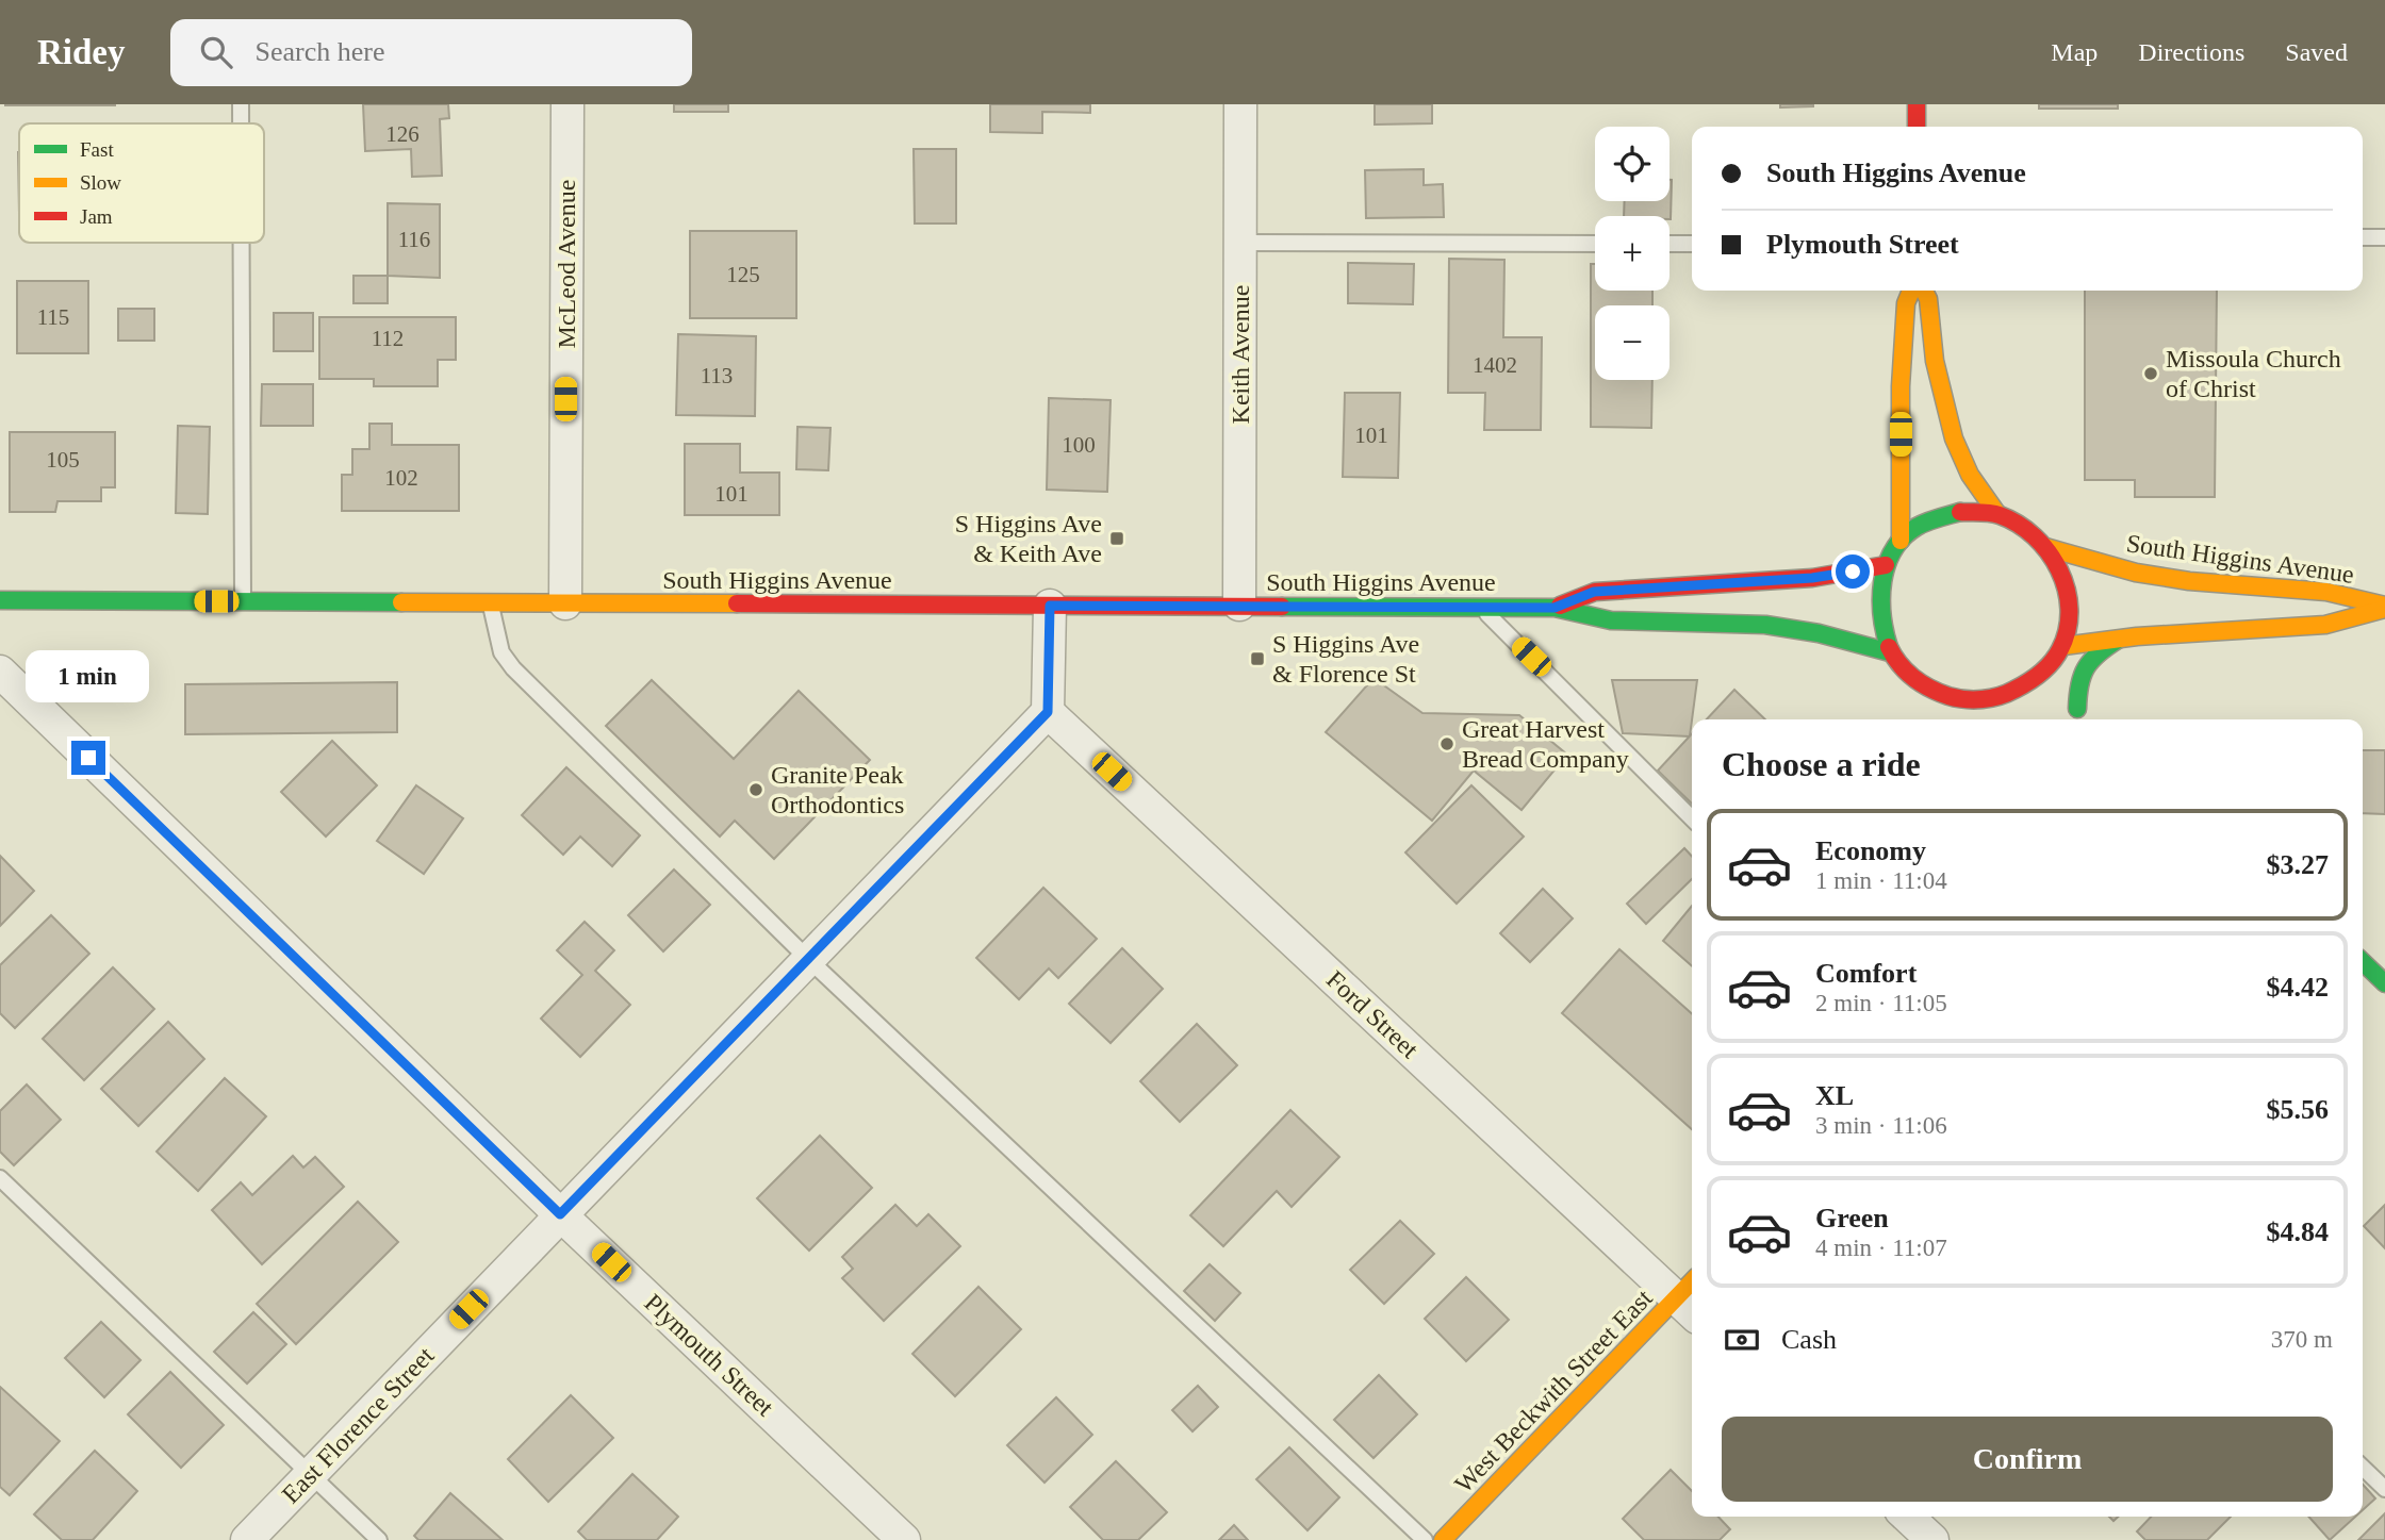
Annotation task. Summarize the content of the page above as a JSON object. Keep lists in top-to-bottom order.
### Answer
{
  "streets": {
    "main road": ["South Higgins Avenue", "West Beckwith Street East"],
    "street": [
      "McLeod Avenue",
      "Keith Avenue",
      "Ford Street",
      "Plymouth Street",
      "East Florence Street"
    ]
  },
  "crossings": [
    ["McLeod Avenue", "South Higgins Avenue"],
    ["Keith Avenue", "South Higgins Avenue"],
    ["Ford Street", "West Beckwith Street East"],
    ["Ford Street", "East Florence Street"],
    ["Plymouth Street", "East Florence Street"]
  ],
  "places": {
    "other": ["Missoula Church of Christ", "Great Harvest Bread Company", "Granite Peak Orthodontics"],
    "transit": ["S Higgins Ave & Keith Ave", "S Higgins Ave & Florence St"]
  },
  "house_numbers": [
    "126",
    "116",
    "125",
    "115",
    "112",
    "1402",
    "113",
    "101",
    "100",
    "105",
    "102",
    "101"
  ],
  "legend": ["Fast", "Slow", "Jam"],
  "page": {
    "header": "Ridey",
    "search": "Search here",
    "nav": ["Map", "Directions", "Saved"],
    "map_buttons": ["+", "−"],
    "banner": ["South Higgins Avenue", "Plymouth Street"],
    "bubble": "1 min",
    "heading": "Choose a ride",
    "list": [
      {
        "name": "Economy",
        "note": "1 min · 11:04",
        "value": "$3.27"
      },
      {
        "name": "Comfort",
        "note": "2 min · 11:05",
        "value": "$4.42"
      },
      {
        "name": "XL",
        "note": "3 min · 11:06",
        "value": "$5.56"
      },
      {
        "name": "Green",
        "note": "4 min · 11:07",
        "value": "$4.84"
      }
    ],
    "pay": ["Cash", "370 m"],
    "buttons": "Confirm"
  }
}
